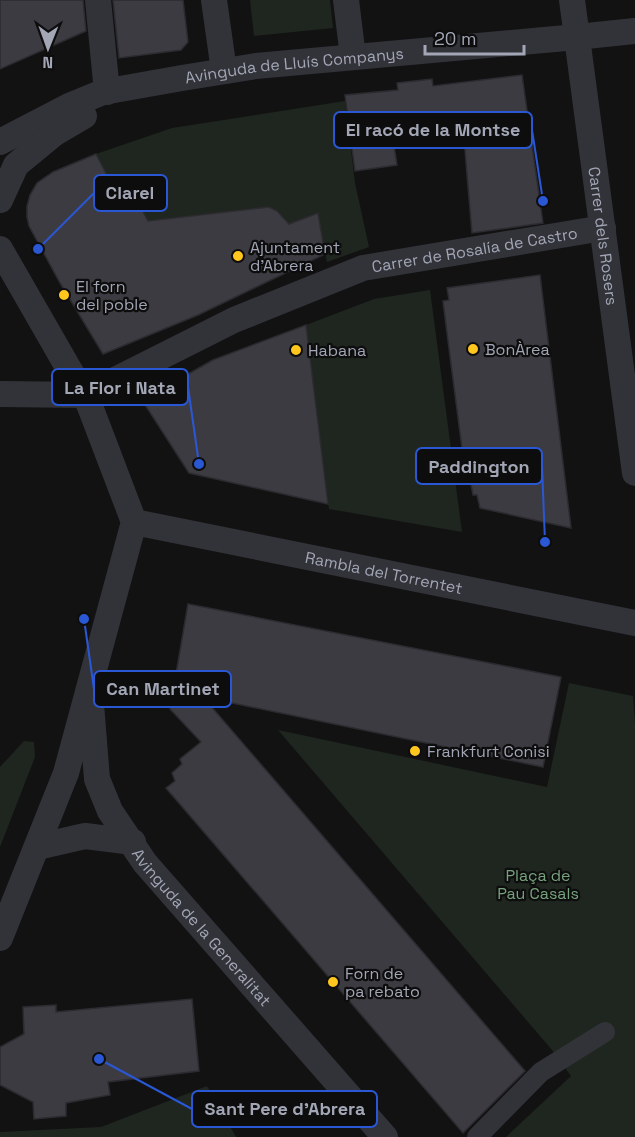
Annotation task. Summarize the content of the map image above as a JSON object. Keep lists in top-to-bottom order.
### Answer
{
  "streets": {
    "street": [
      "Avinguda de Lluís Companys",
      "Carrer dels Rosers",
      "Carrer de Rosalía de Castro",
      "Rambla del Torrentet",
      "Avinguda de la Generalitat"
    ]
  },
  "crossings": [
    ["Avinguda de Lluís Companys", "Carrer dels Rosers"],
    ["Carrer dels Rosers", "Carrer de Rosalía de Castro"]
  ],
  "parks": ["Plaça de Pau Casals"],
  "places": [
    "El racó de la Montse",
    "Clarel",
    "Ajuntament d'Abrera",
    "El forn del poble",
    "BonÀrea",
    "Habana",
    "La Flor i Nata",
    "Paddington",
    "Can Martinet",
    "Frankfurt Conisi",
    "Forn de pa rebato",
    "Sant Pere d'Abrera"
  ],
  "scale_bar": "20 m",
  "north": "bottom"
}
